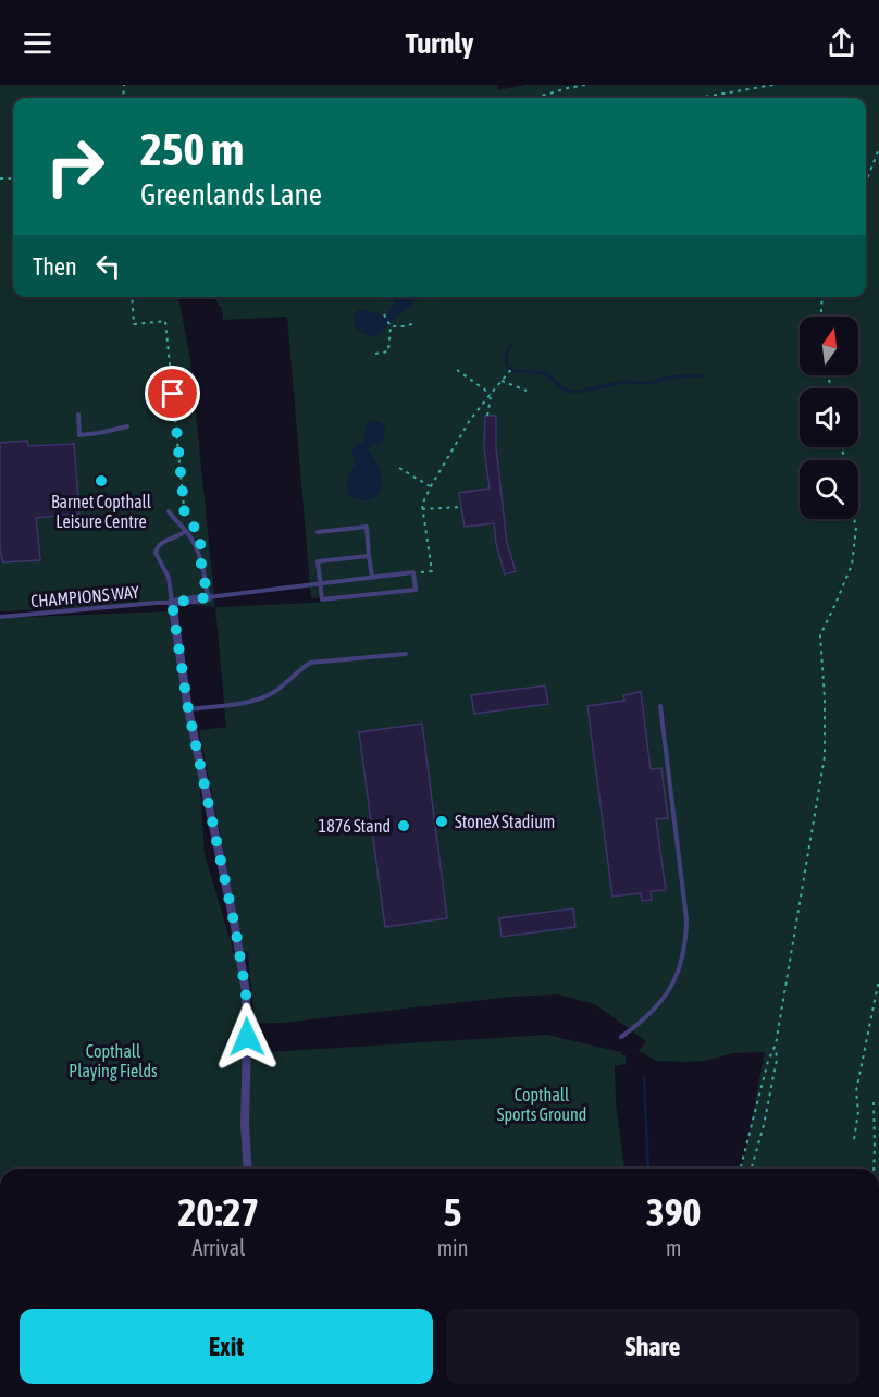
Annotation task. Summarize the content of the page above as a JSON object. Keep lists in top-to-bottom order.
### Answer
{
  "streets": {
    "lane": ["CHAMPIONS WAY"]
  },
  "parks": ["Copthall Playing Fields", "Copthall Sports Ground"],
  "places": ["Barnet Copthall Leisure Centre", "StoneX Stadium", "1876 Stand"],
  "north": "top",
  "page": {
    "header": "Turnly",
    "turn": ["250 m", "Greenlands Lane"],
    "then": "Then",
    "eta": [
      "20:27",
      "Arrival",
      "5",
      "min",
      "390",
      "m"
    ],
    "buttons": ["Exit", "Share"]
  }
}
